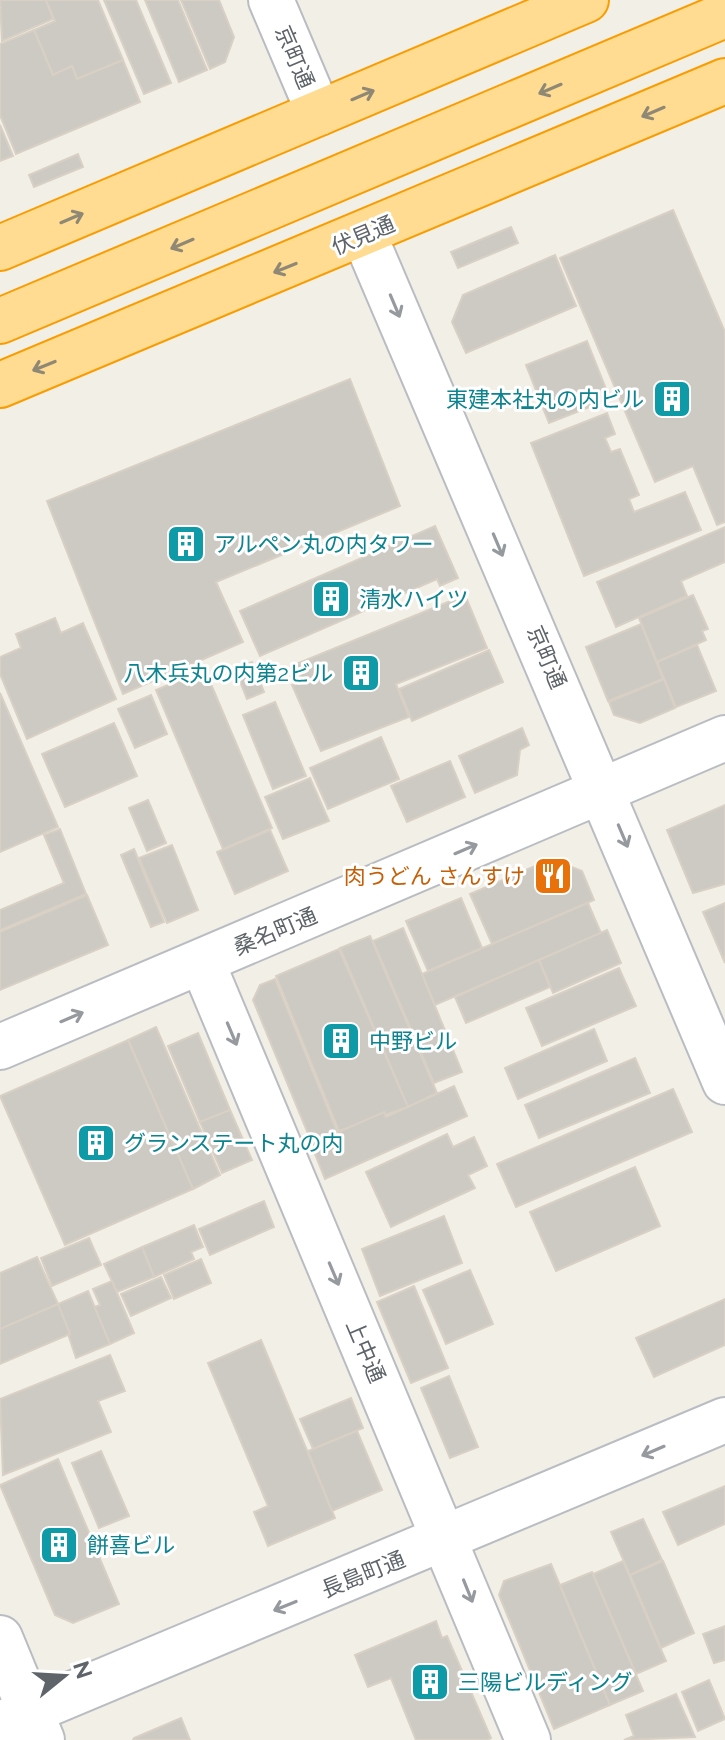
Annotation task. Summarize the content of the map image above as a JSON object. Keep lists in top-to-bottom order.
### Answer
{
  "streets": {
    "highway": ["伏見通"],
    "street": [
      "京町通",
      "桑名町通",
      "上中通",
      "長島町通"
    ]
  },
  "crossings": [
    ["京町通", "伏見通"],
    ["京町通", "桑名町通"],
    ["桑名町通", "上中通"],
    ["上中通", "長島町通"]
  ],
  "one_way": [
    "京町通",
    "桑名町通",
    "上中通",
    "長島町通"
  ],
  "places": {
    "building": [
      "東建本社丸の内ビル",
      "アルペン丸の内タワー",
      "清水ハイツ",
      "八木兵丸の内第2ビル",
      "中野ビル",
      "グランステート丸の内",
      "餅喜ビル",
      "三陽ビルディング"
    ],
    "restaurant": ["肉うどん さんすけ"]
  },
  "north": "right"
}
